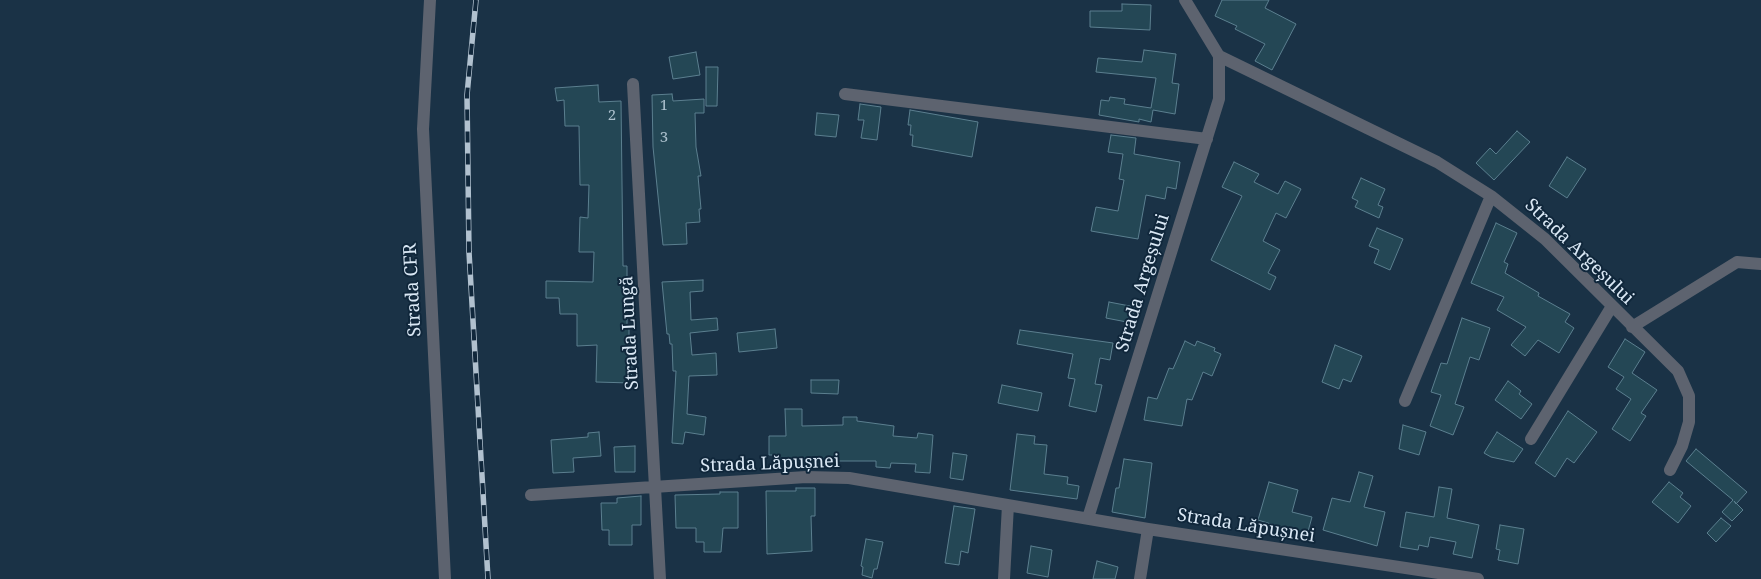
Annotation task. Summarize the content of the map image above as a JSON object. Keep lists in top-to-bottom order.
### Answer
{
  "streets": {
    "street": [
      "Strada Argeșului",
      "Strada CFR",
      "Strada Lungă",
      "Strada Lăpușnei"
    ]
  },
  "crossings": [
    ["Strada Argeșului", "Strada Lăpușnei"],
    ["Strada Lungă", "Strada Lăpușnei"]
  ],
  "house_numbers": ["1", "2", "3"]
}
